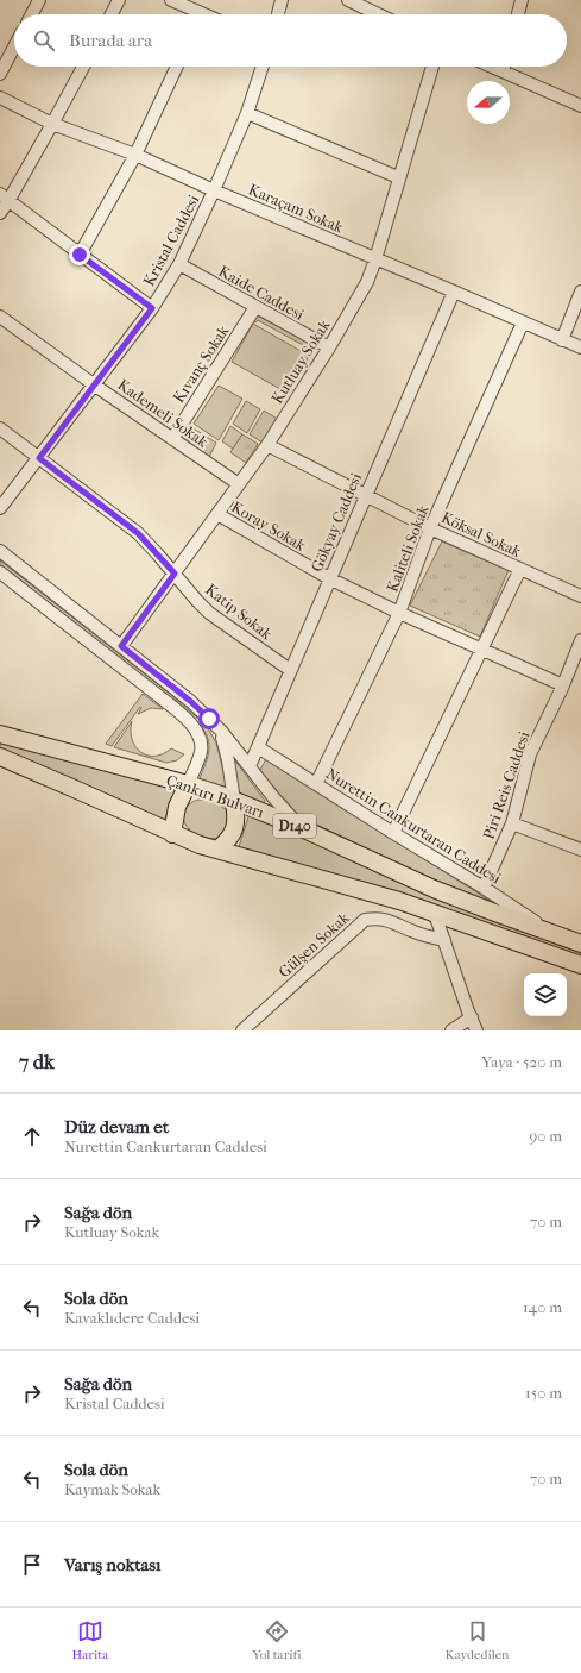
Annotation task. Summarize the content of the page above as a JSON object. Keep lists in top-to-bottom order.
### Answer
{
  "streets": {
    "highway": ["Çankırı Bulvarı", "D140"],
    "street": [
      "Karaçam Sokak",
      "Kristal Caddesi",
      "Kaide Caddesi",
      "Kutluay Sokak",
      "Kıvanç Sokak",
      "Kademeli Sokak",
      "Gökyay Caddesi",
      "Koray Sokak",
      "Köksal Sokak",
      "Kaliteli Sokak",
      "Katip Sokak",
      "Piri Reis Caddesi",
      "Nurettin Cankurtaran Caddesi",
      "Gülşen Sokak"
    ]
  },
  "crossings": [
    ["Karaçam Sokak", "Kristal Caddesi"],
    ["Karaçam Sokak", "Kutluay Sokak"],
    ["Karaçam Sokak", "Gökyay Caddesi"],
    ["Karaçam Sokak", "Kaliteli Sokak"],
    ["Kristal Caddesi", "Kaide Caddesi"],
    ["Kristal Caddesi", "Kademeli Sokak"],
    ["Kristal Caddesi", "Katip Sokak"],
    ["Kaide Caddesi", "Kutluay Sokak"],
    ["Kaide Caddesi", "Kıvanç Sokak"],
    ["Kutluay Sokak", "Kademeli Sokak"],
    ["Kutluay Sokak", "Koray Sokak"],
    ["Kutluay Sokak", "Köksal Sokak"],
    ["Kutluay Sokak", "Katip Sokak"],
    ["Kıvanç Sokak", "Kademeli Sokak"],
    ["Gökyay Caddesi", "Koray Sokak"],
    ["Gökyay Caddesi", "Köksal Sokak"],
    ["Gökyay Caddesi", "Katip Sokak"],
    ["Gökyay Caddesi", "Nurettin Cankurtaran Caddesi"],
    ["Koray Sokak", "Kaliteli Sokak"],
    ["Koray Sokak", "Piri Reis Caddesi"],
    ["Köksal Sokak", "Kaliteli Sokak"],
    ["Kaliteli Sokak", "Nurettin Cankurtaran Caddesi"],
    ["Piri Reis Caddesi", "Nurettin Cankurtaran Caddesi"],
    ["Çankırı Bulvarı", "Nurettin Cankurtaran Caddesi"]
  ],
  "north": "left",
  "page": {
    "search": "Burada ara",
    "heading": ["7 dk", "Yaya · 520 m"],
    "list": [
      ["Düz devam et", "Nurettin Cankurtaran Caddesi", "90 m"],
      ["Sağa dön", "Kutluay Sokak", "70 m"],
      ["Sola dön", "Kavaklıdere Caddesi", "140 m"],
      ["Sağa dön", "Kristal Caddesi", "150 m"],
      ["Sola dön", "Kaymak Sokak", "70 m"],
      "Varış noktası"
    ],
    "nav": ["Harita", "Yol tarifi", "Kaydedilen"]
  }
}
